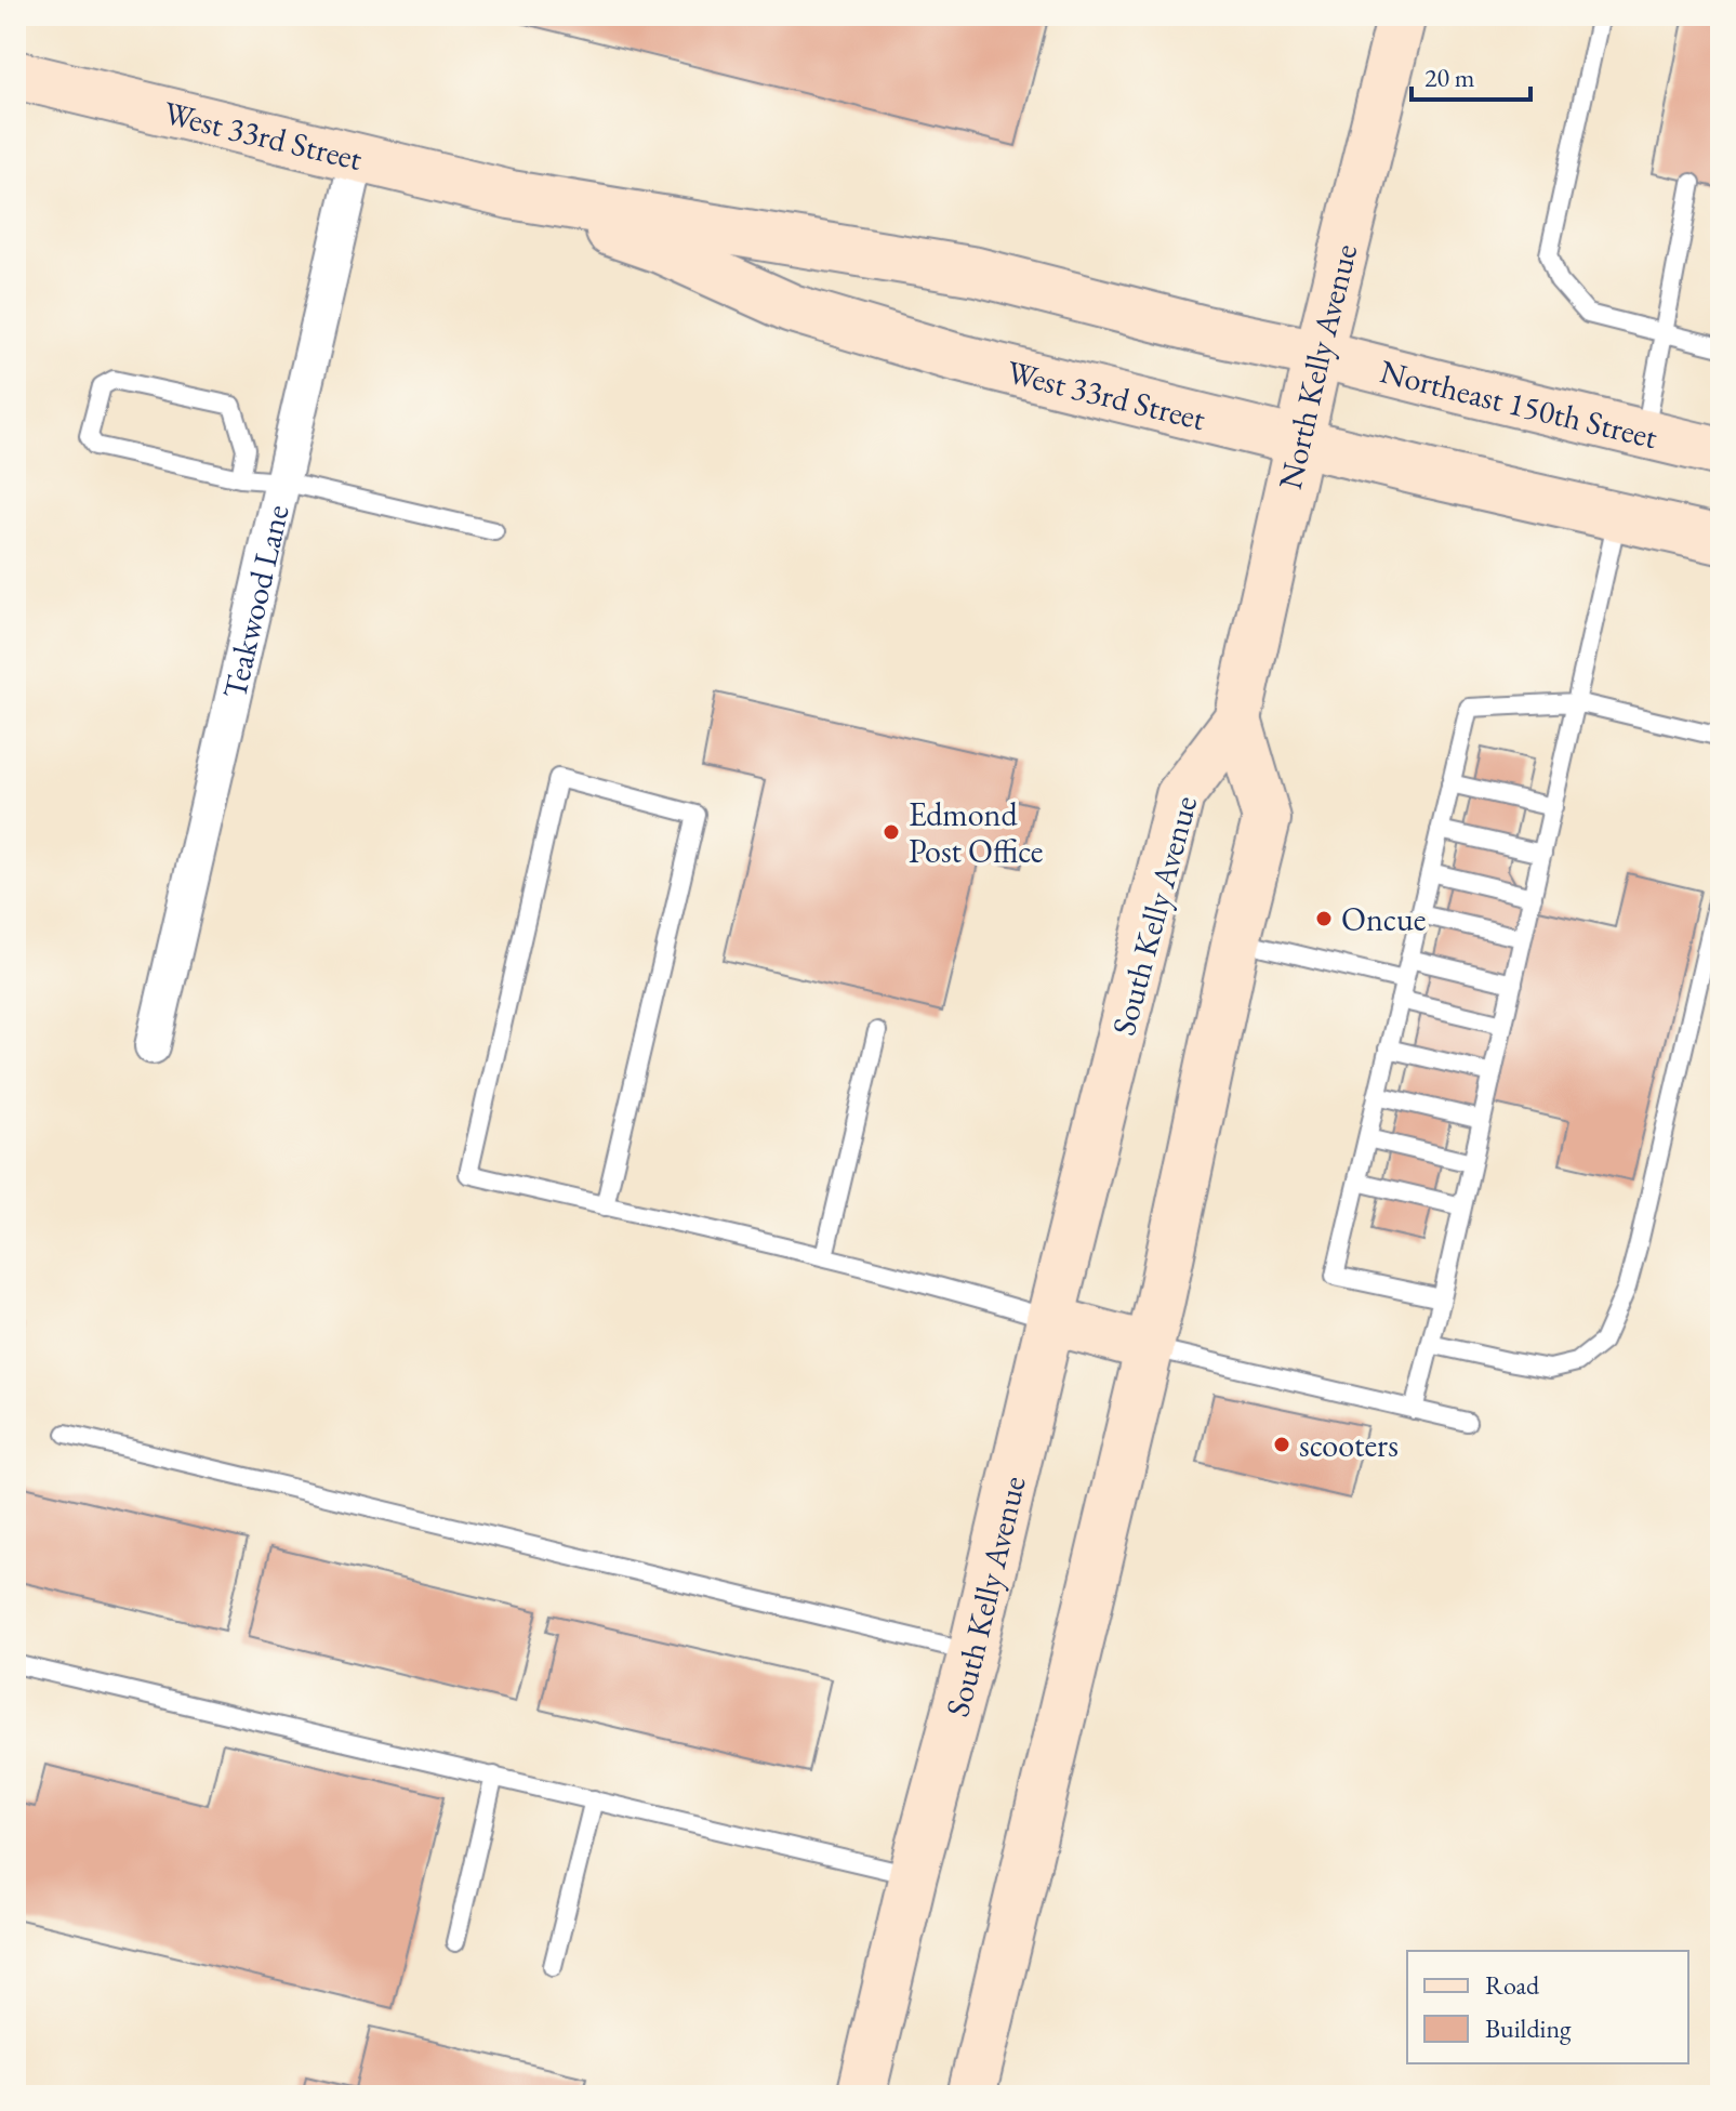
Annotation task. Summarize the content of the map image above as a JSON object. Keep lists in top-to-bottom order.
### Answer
{
  "streets": {
    "main road": [
      "West 33rd Street",
      "North Kelly Avenue",
      "Northeast 150th Street",
      "South Kelly Avenue"
    ],
    "street": ["Teakwood Lane"]
  },
  "crossings": [
    ["West 33rd Street", "North Kelly Avenue"],
    ["West 33rd Street", "Northeast 150th Street"],
    ["West 33rd Street", "Teakwood Lane"],
    ["North Kelly Avenue", "Northeast 150th Street"],
    ["North Kelly Avenue", "South Kelly Avenue"]
  ],
  "places": ["Edmond Post Office", "Oncue", "scooters"],
  "legend": ["Road", "Building"],
  "scale_bar": "20 m"
}
